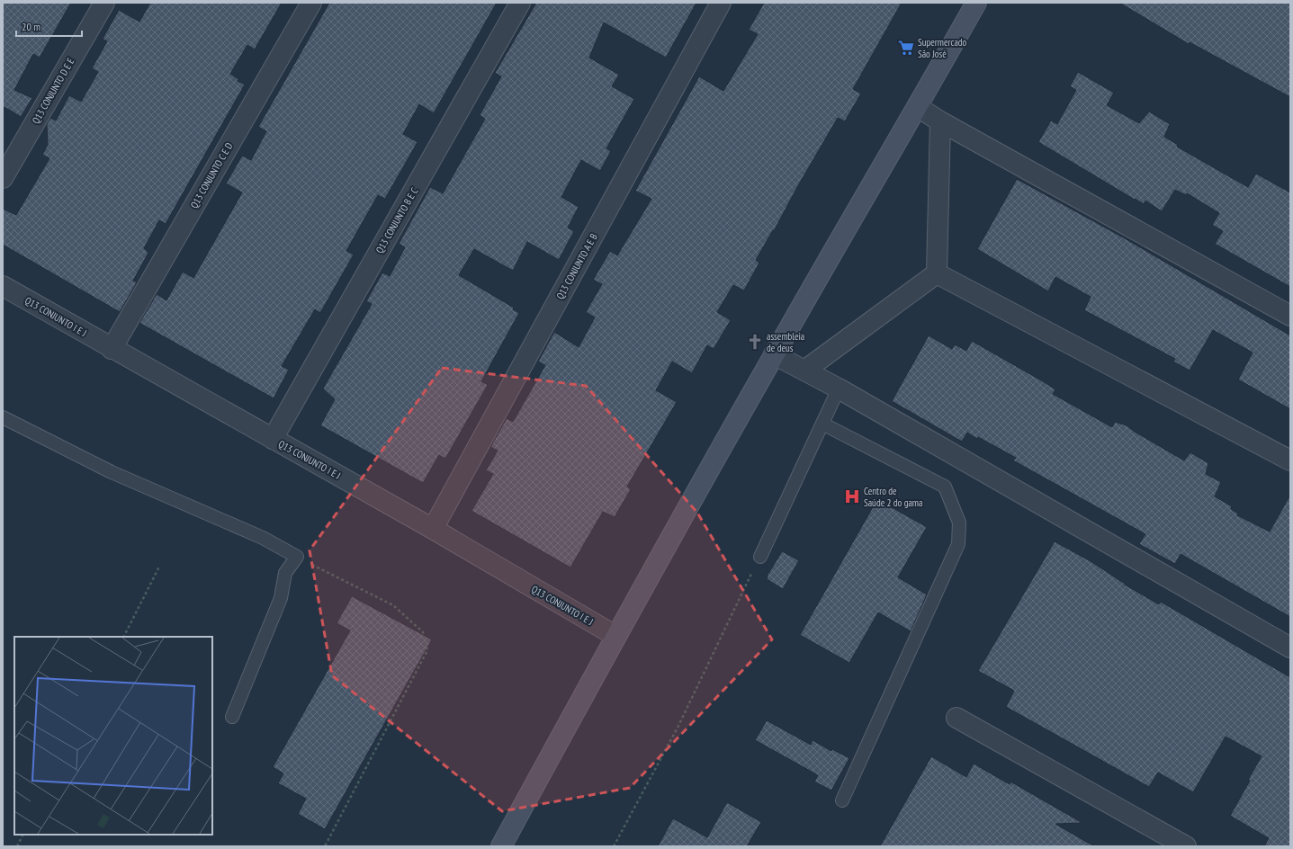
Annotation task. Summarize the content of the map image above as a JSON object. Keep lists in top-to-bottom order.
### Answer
{
  "streets": {
    "street": [
      "Q13 CONJUNTO D E E",
      "Q13 CONJUNTO C E D",
      "Q13 CONJUNTO B E C",
      "Q13 CONJUNTO A E B",
      "Q13 CONJUNTO I E J"
    ]
  },
  "crossings": [
    ["Q13 CONJUNTO C E D", "Q13 CONJUNTO I E J"],
    ["Q13 CONJUNTO B E C", "Q13 CONJUNTO I E J"],
    ["Q13 CONJUNTO A E B", "Q13 CONJUNTO I E J"]
  ],
  "places": {
    "supermarket": ["Supermercado São José"],
    "church": ["assembleia de deus"],
    "hospital": ["Centro de Saúde 2 do gama"]
  },
  "scale_bar": "20 m"
}
